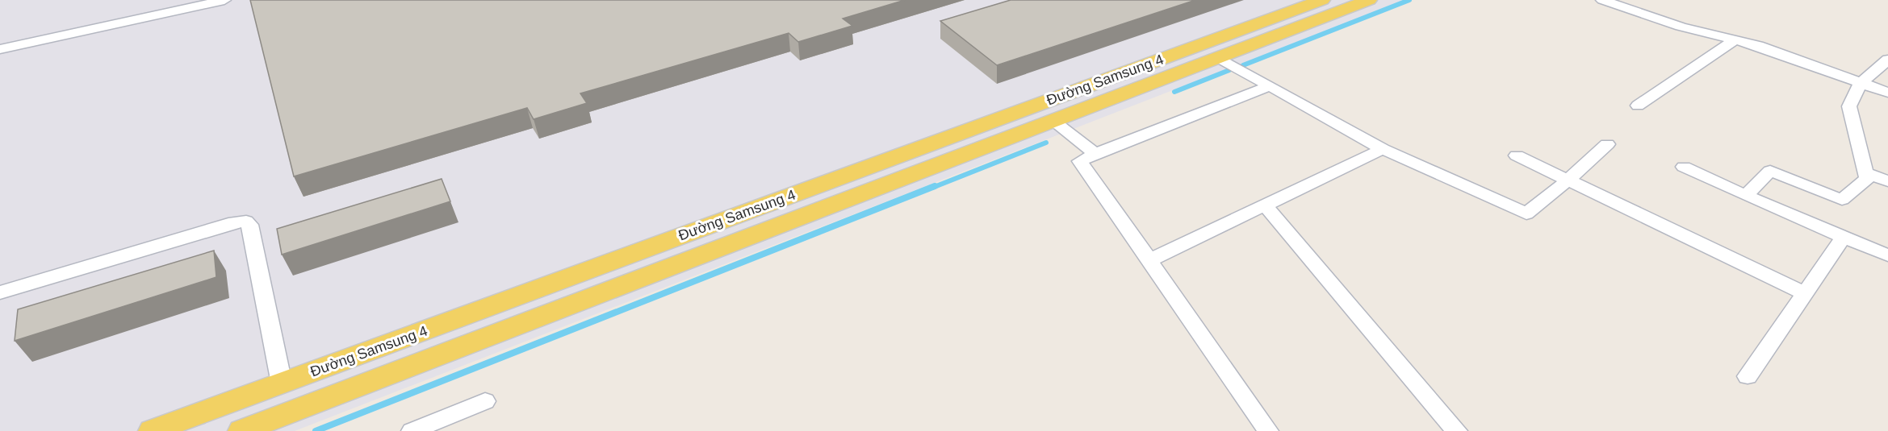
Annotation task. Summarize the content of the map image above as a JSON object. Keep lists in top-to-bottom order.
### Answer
{
  "streets": {
    "main road": ["Đường Samsung 4"]
  }
}
